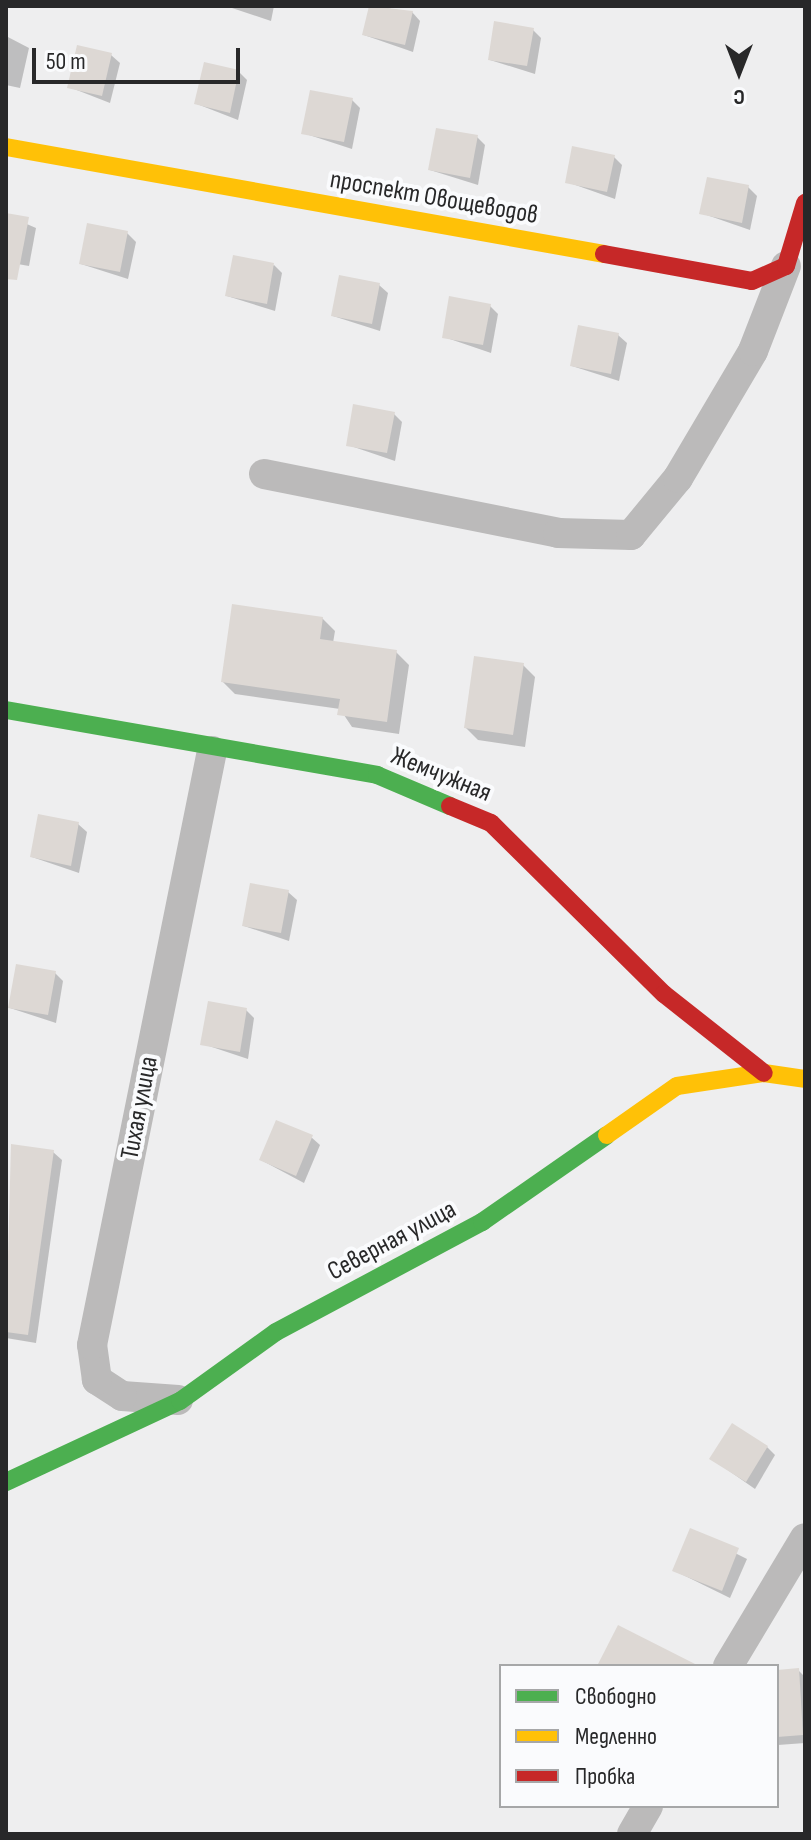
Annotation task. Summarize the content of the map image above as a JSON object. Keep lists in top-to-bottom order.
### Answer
{
  "streets": {
    "street": [
      "проспект Овощеводов",
      "Жемчужная",
      "Тихая улица",
      "Северная улица"
    ]
  },
  "crossings": [
    ["Жемчужная", "Тихая улица"],
    ["Жемчужная", "Северная улица"],
    ["Тихая улица", "Северная улица"]
  ],
  "legend": ["Свободно", "Медленно", "Пробка"],
  "scale_bar": "50 m",
  "north": "bottom"
}
